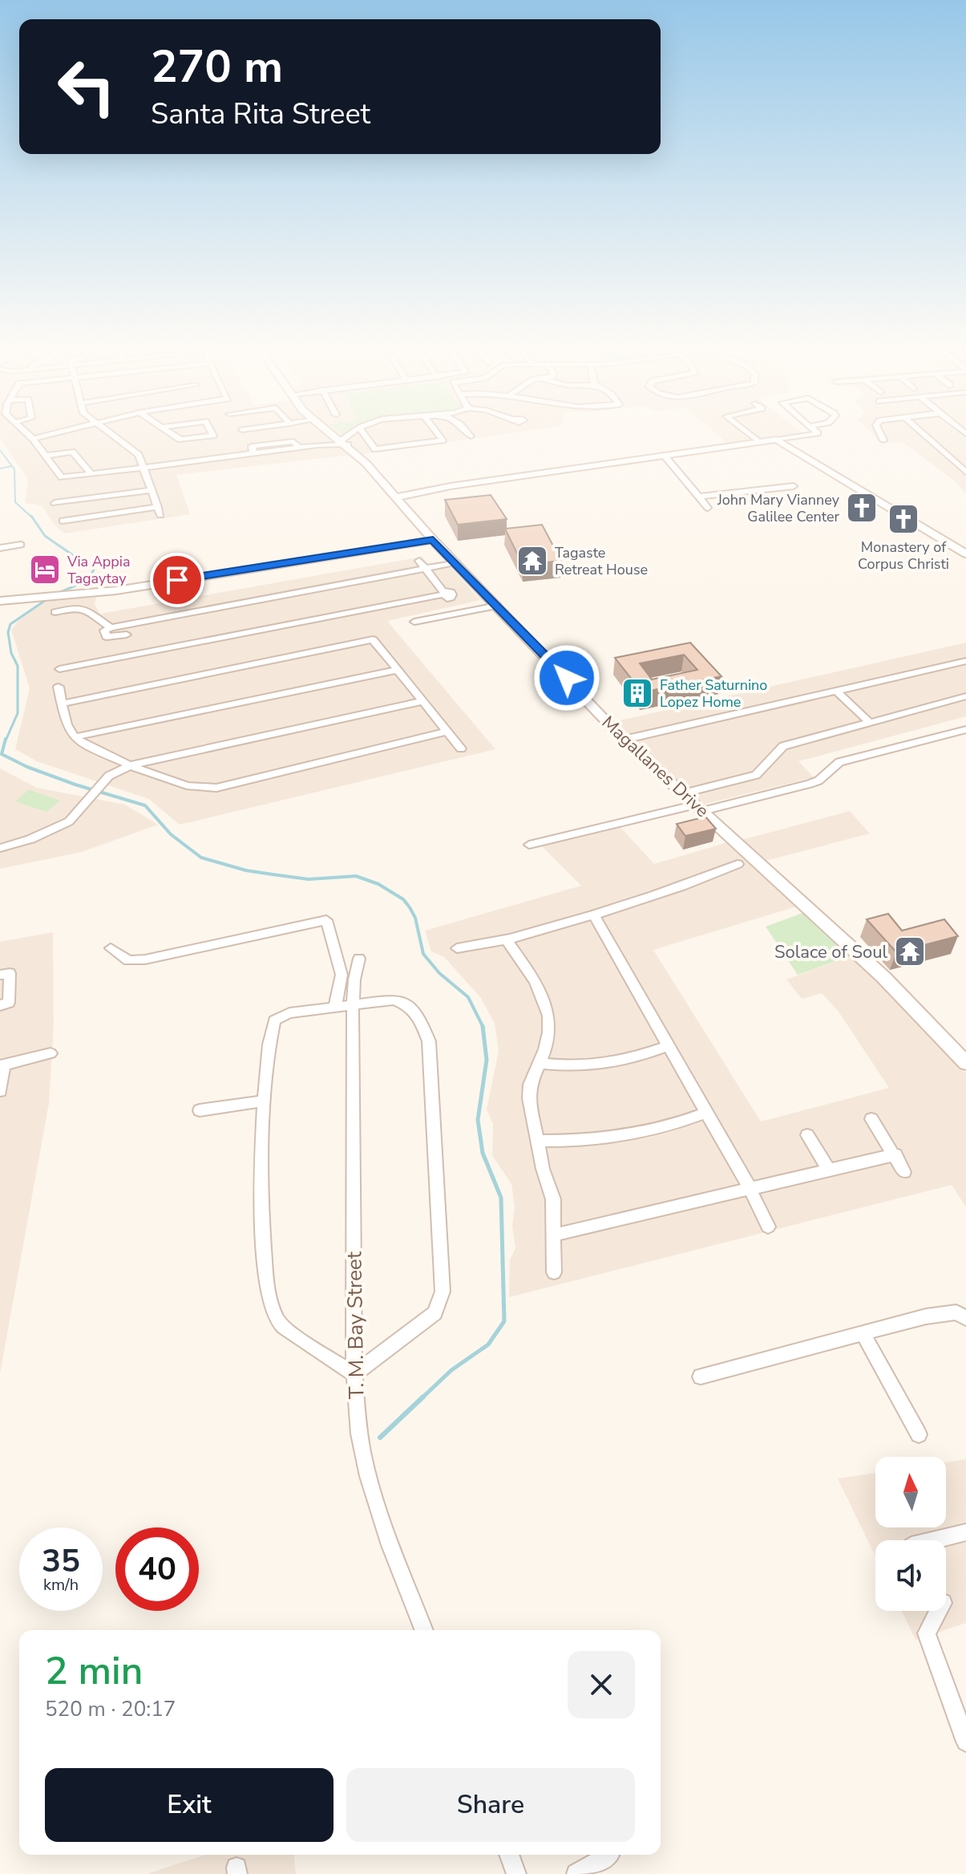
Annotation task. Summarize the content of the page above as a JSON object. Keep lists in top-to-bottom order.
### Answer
{
  "streets": {
    "street": ["Magallanes Drive", "T. M. Bay Street"]
  },
  "places": {
    "church": ["John Mary Vianney Galilee Center", "Monastery of Corpus Christi"],
    "temple": ["Tagaste Retreat House", "Solace of Soul"],
    "hotel": ["Via Appia Tagaytay"],
    "building": ["Father Saturnino Lopez Home"]
  },
  "north": "top",
  "page": {
    "turn": ["270 m", "Santa Rita Street"],
    "speed": "35 km/h",
    "limit": "40",
    "heading": ["2 min", "520 m · 20:17"],
    "buttons": ["Exit", "Share"]
  }
}
